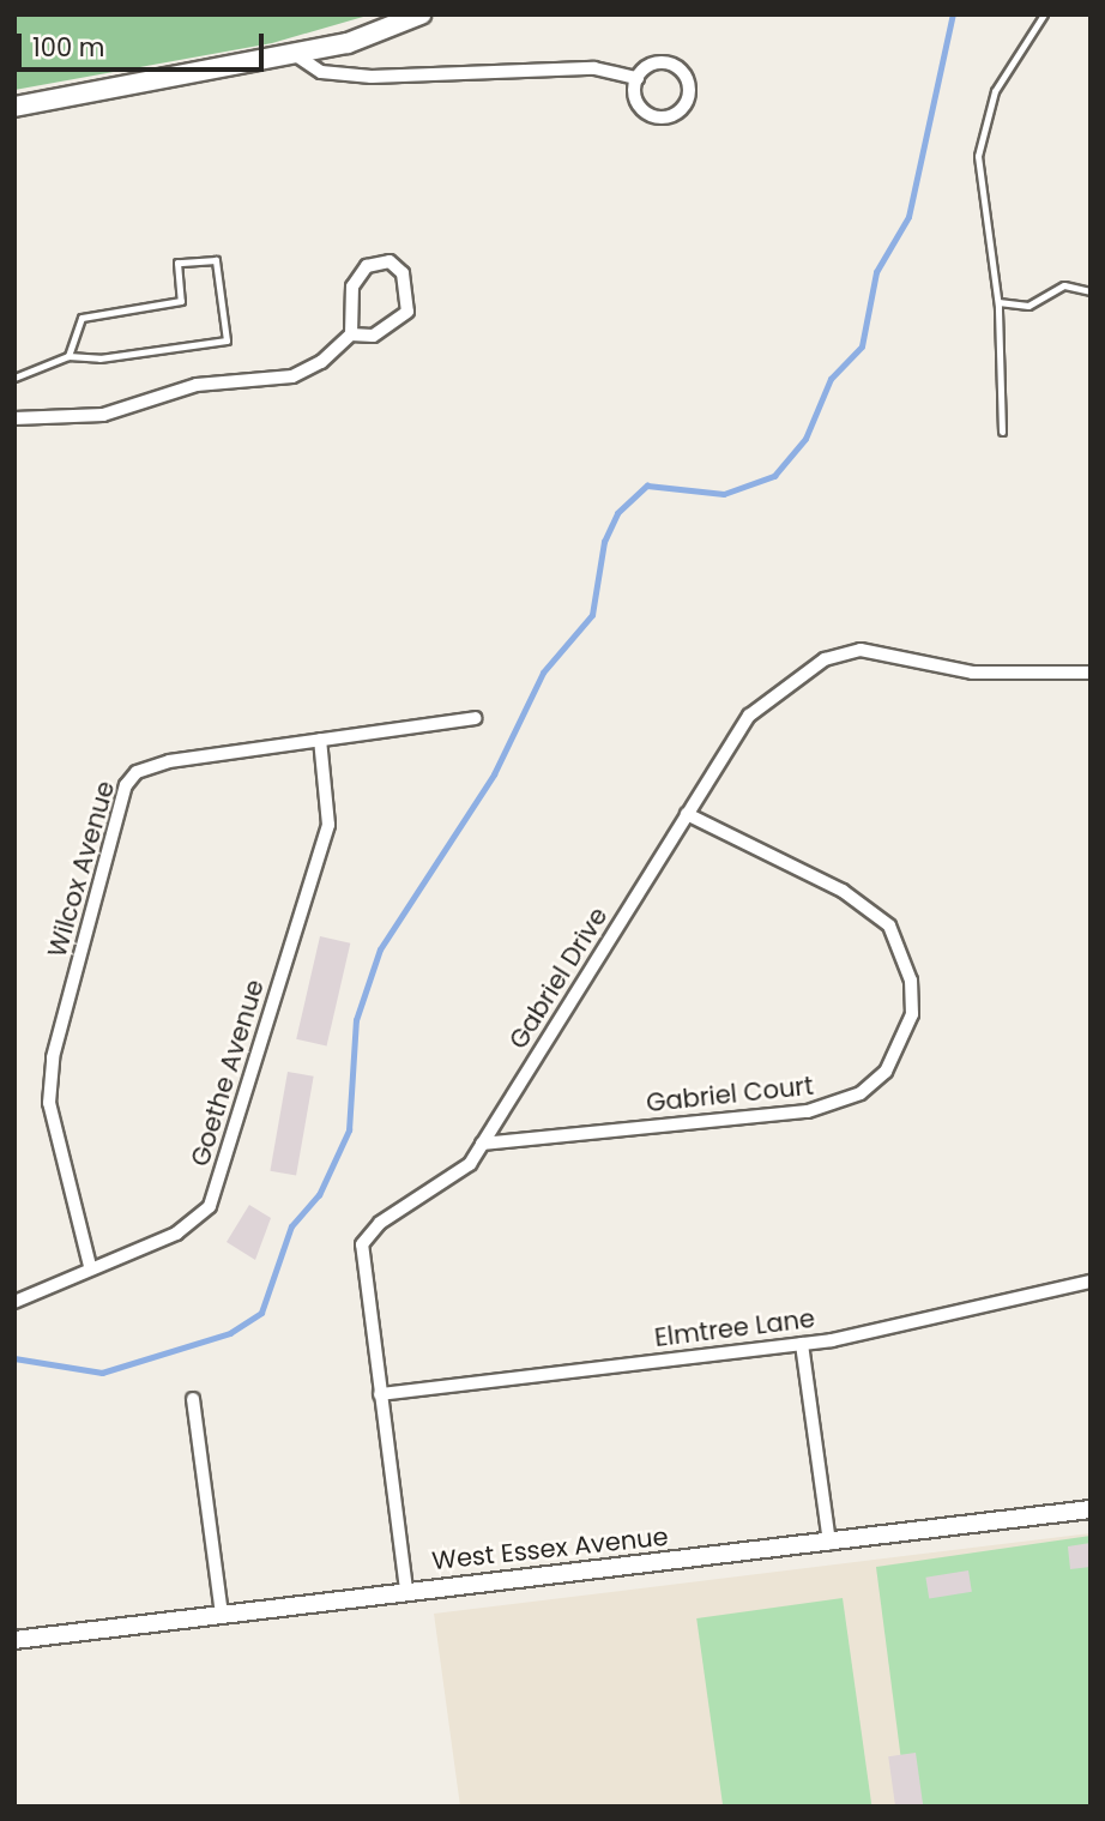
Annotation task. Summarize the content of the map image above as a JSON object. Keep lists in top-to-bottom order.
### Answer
{
  "streets": {
    "street": [
      "Wilcox Avenue",
      "Gabriel Drive",
      "Goethe Avenue",
      "Gabriel Court",
      "Elmtree Lane",
      "West Essex Avenue"
    ]
  },
  "crossings": [
    ["Wilcox Avenue", "Goethe Avenue"],
    ["Gabriel Drive", "Gabriel Court"],
    ["Gabriel Drive", "Elmtree Lane"],
    ["Gabriel Drive", "West Essex Avenue"]
  ],
  "scale_bar": "100 m"
}
